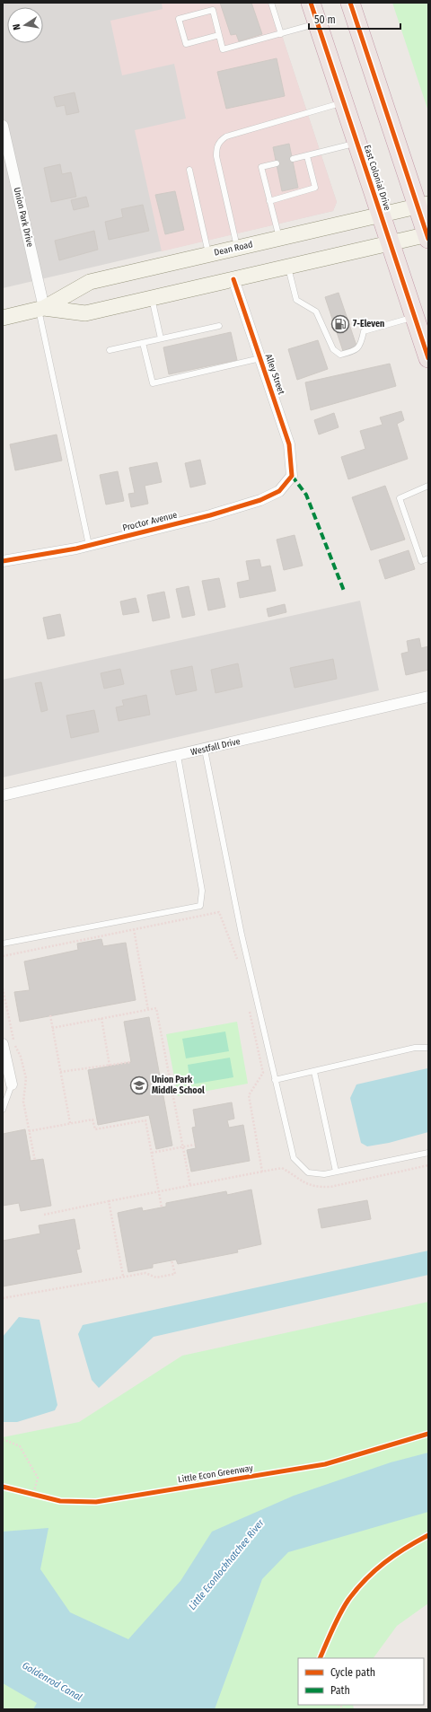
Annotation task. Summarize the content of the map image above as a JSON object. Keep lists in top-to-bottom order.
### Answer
{
  "streets": {
    "highway": ["East Colonial Drive"],
    "main road": ["Dean Road"],
    "street": [
      "Union Park Drive",
      "Alley Street",
      "Proctor Avenue",
      "Westfall Drive"
    ],
    "cycle path": ["Little Econ Greenway"]
  },
  "crossings": [
    ["East Colonial Drive", "Dean Road"],
    ["Union Park Drive", "Dean Road"],
    ["Dean Road", "Alley Street"],
    ["Alley Street", "Proctor Avenue"]
  ],
  "water": ["Little Econlockhatchee River", "Goldenrod Canal"],
  "places": {
    "fuel station": ["7-Eleven"],
    "school or university": ["Union Park Middle School"]
  },
  "legend": ["Cycle path", "Path"],
  "scale_bar": "50 m",
  "north": "left"
}
